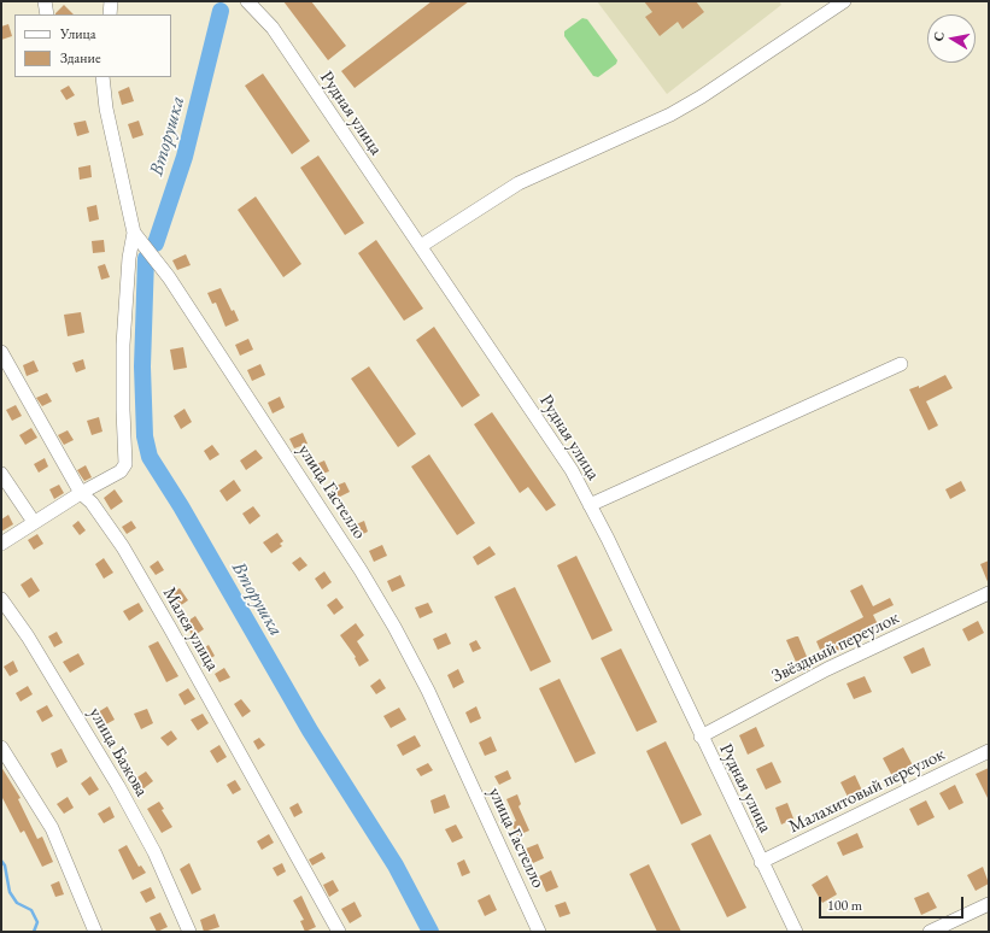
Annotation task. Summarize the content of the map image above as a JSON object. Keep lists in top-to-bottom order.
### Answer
{
  "streets": {
    "street": [
      "Рудная улица",
      "улица Гастелло",
      "Малея улица",
      "Звёздный переулок",
      "улица Бажова",
      "Малахитовый переулок"
    ]
  },
  "crossings": [
    ["Рудная улица", "Звёздный переулок"],
    ["Рудная улица", "Малахитовый переулок"]
  ],
  "water": ["Вторушка"],
  "legend": ["Улица", "Здание"],
  "scale_bar": "100 m",
  "north": "left"
}
